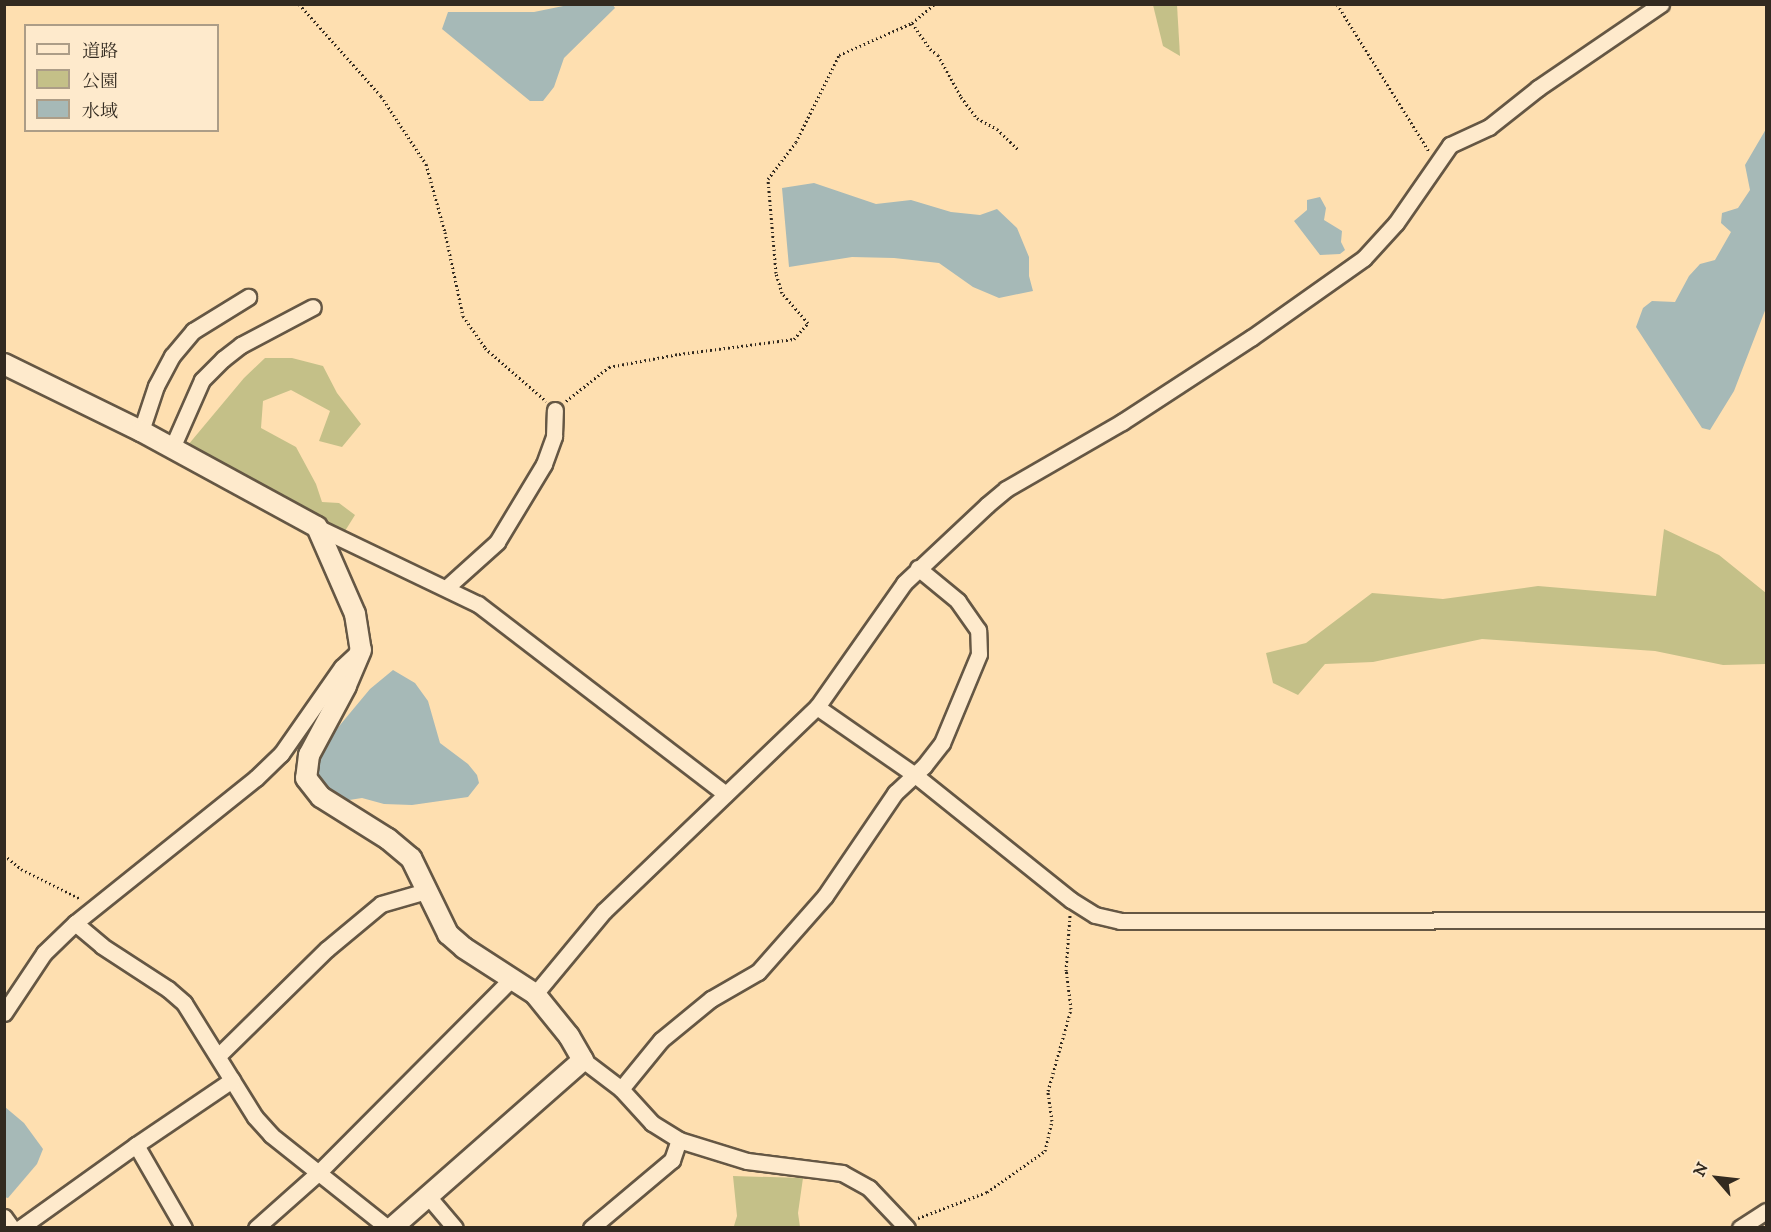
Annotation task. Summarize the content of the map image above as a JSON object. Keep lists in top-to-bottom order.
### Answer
{
  "legend": ["道路", "公園", "水域"],
  "north": "top left"
}
